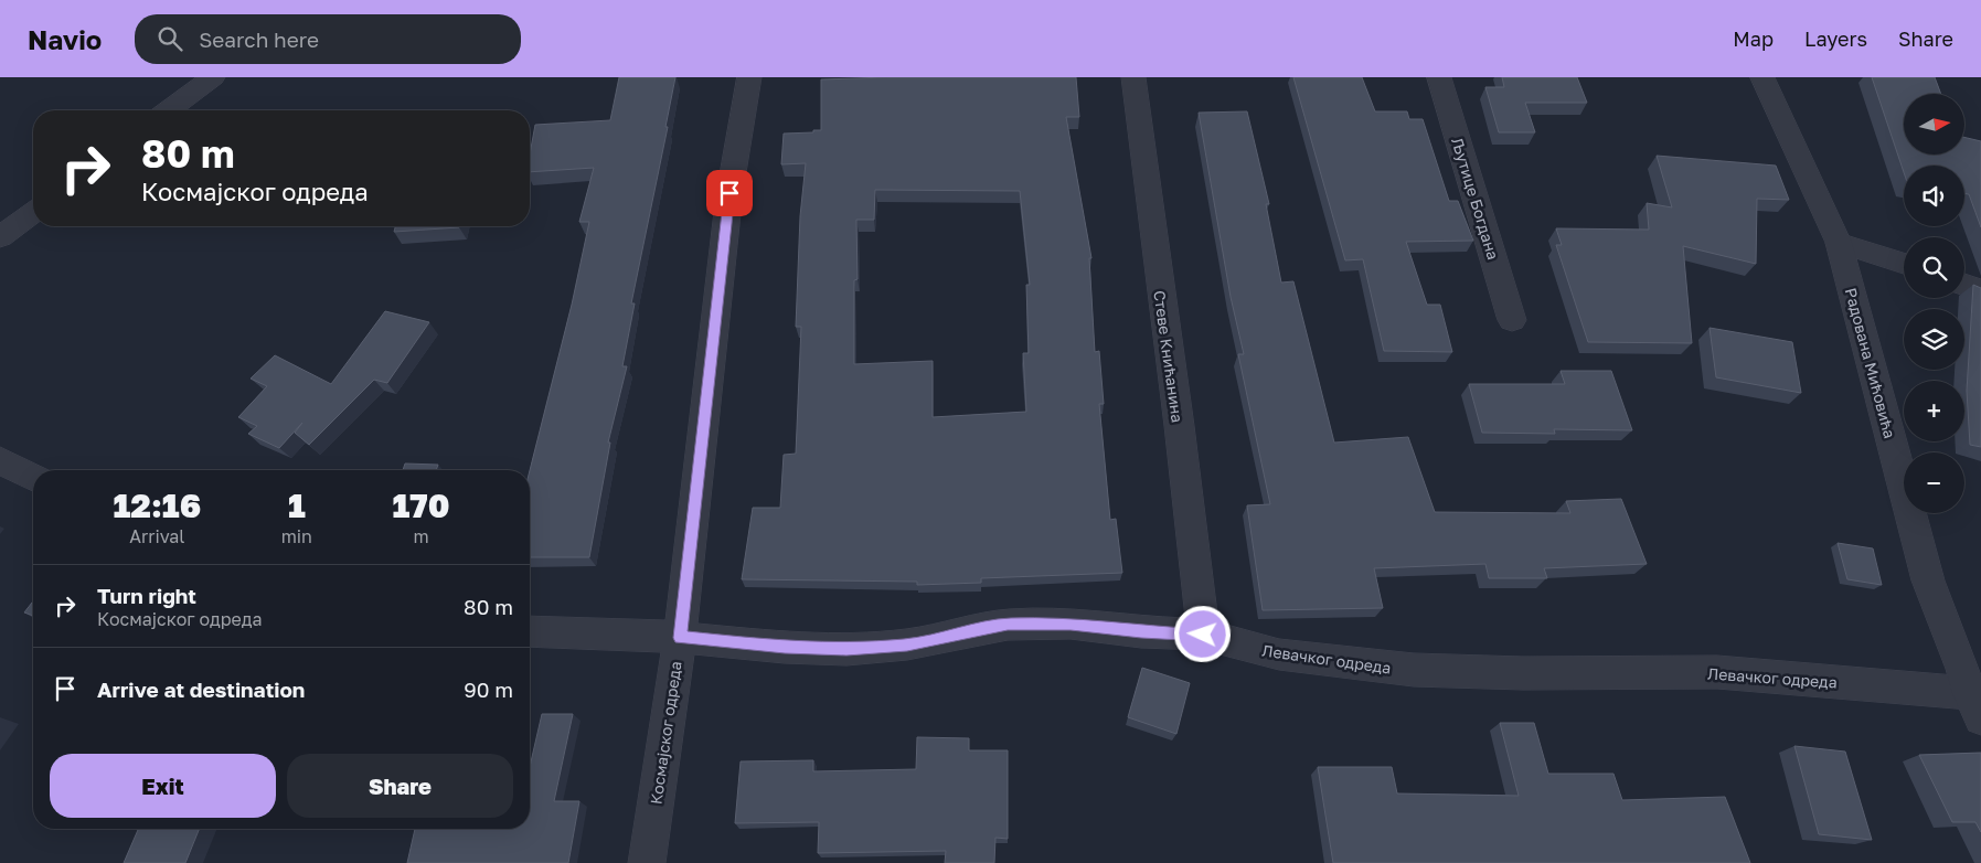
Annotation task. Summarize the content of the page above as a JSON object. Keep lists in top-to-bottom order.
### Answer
{
  "streets": {
    "street": [
      "Љутице Богдана",
      "Стеве Книћанина",
      "Радована Мићовића",
      "Левачког одреда",
      "Космајског одреда"
    ]
  },
  "crossings": [
    ["Стеве Книћанина", "Левачког одреда"],
    ["Радована Мићовића", "Левачког одреда"],
    ["Левачког одреда", "Космајског одреда"]
  ],
  "north": "right",
  "page": {
    "header": "Navio",
    "search": "Search here",
    "nav": ["Map", "Layers", "Share"],
    "map_buttons": ["+", "−"],
    "turn": ["80 m", "Космајског одреда"],
    "eta": [
      "12:16",
      "Arrival",
      "1",
      "min",
      "170",
      "m"
    ],
    "list": [
      {
        "name": "Turn right",
        "note": "Космајског одреда",
        "value": "80 m"
      },
      {
        "name": "Arrive at destination",
        "value": "90 m"
      }
    ],
    "buttons": ["Exit", "Share"]
  }
}
